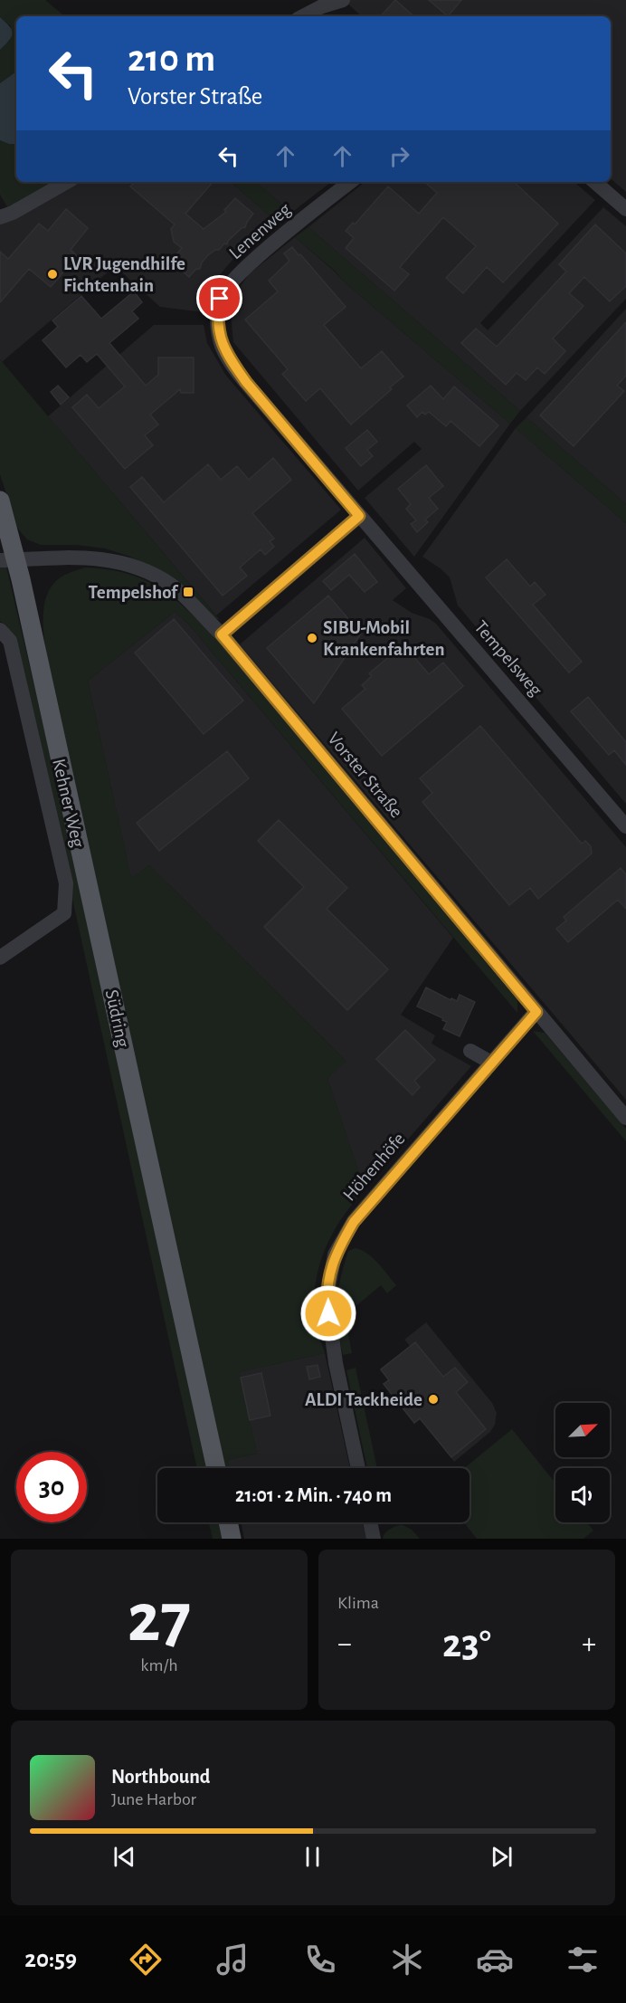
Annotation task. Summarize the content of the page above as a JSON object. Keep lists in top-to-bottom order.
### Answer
{
  "streets": {
    "main road": ["Südring"],
    "street": [
      "Lenenweg",
      "Tempelsweg",
      "Vorster Straße",
      "Kehner Weg",
      "Höhenhöfe"
    ]
  },
  "crossings": [
    ["Lenenweg", "Tempelsweg"],
    ["Vorster Straße", "Südring"],
    ["Vorster Straße", "Höhenhöfe"]
  ],
  "places": {
    "other": ["LVR Jugendhilfe Fichtenhain", "SIBU-Mobil Krankenfahrten", "ALDI Tackheide"],
    "transit": ["Tempelshof"]
  },
  "north": "top right",
  "page": {
    "turn": ["210 m", "Vorster Straße"],
    "limit": "30",
    "trip": "21:01 · 2 Min. · 740 m",
    "tile": [
      ["27", "km/h"],
      "Klima"
    ],
    "heat": ["−", "23°", "+"],
    "song": ["Northbound", "June Harbor"],
    "tabs": "20:59"
  }
}
